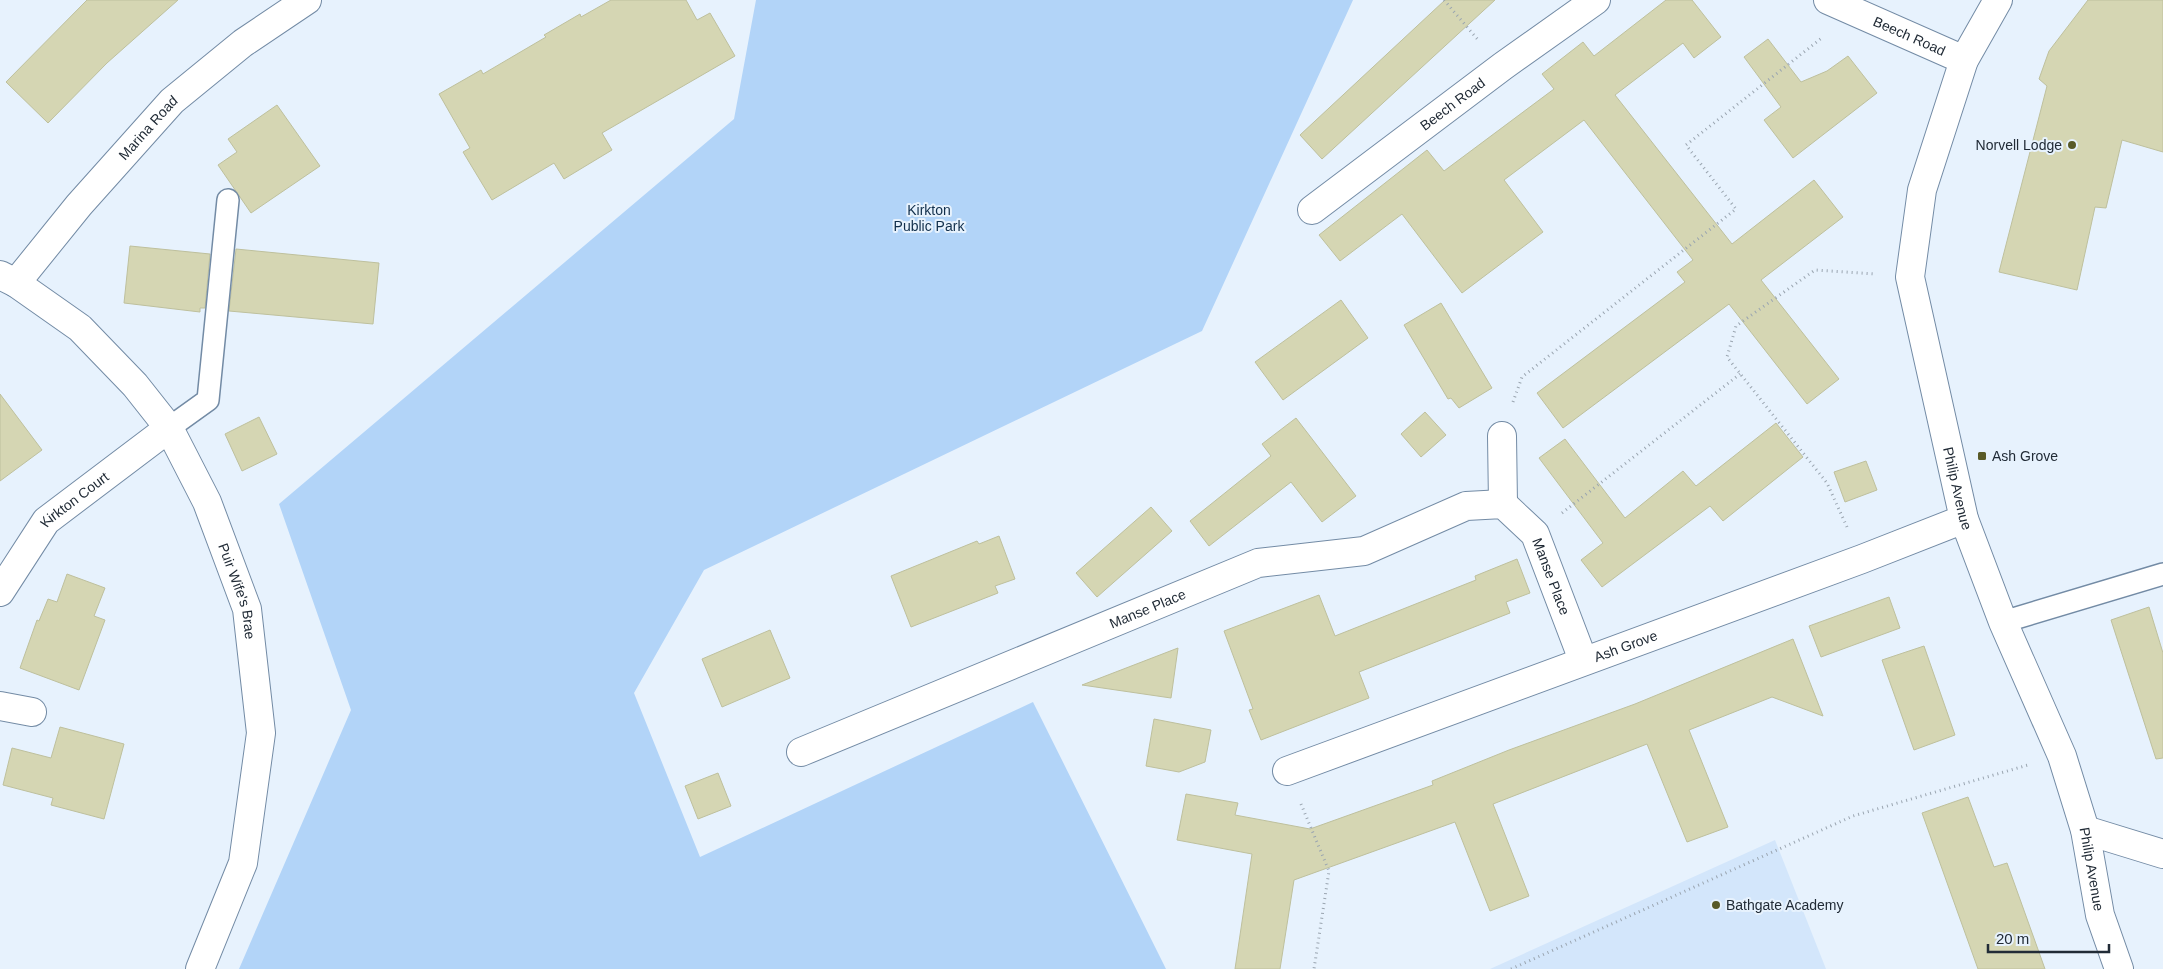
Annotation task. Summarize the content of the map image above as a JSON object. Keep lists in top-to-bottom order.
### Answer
{
  "streets": {
    "street": [
      "Beech Road",
      "Marina Road",
      "Philip Avenue",
      "Kirkton Court",
      "Manse Place",
      "Puir Wife's Brae",
      "Ash Grove"
    ]
  },
  "crossings": [
    ["Beech Road", "Philip Avenue"],
    ["Marina Road", "Puir Wife's Brae"],
    ["Philip Avenue", "Ash Grove"],
    ["Kirkton Court", "Puir Wife's Brae"],
    ["Manse Place", "Ash Grove"]
  ],
  "parks": ["Kirkton Public Park"],
  "places": {
    "other": ["Norvell Lodge", "Bathgate Academy"],
    "transit": ["Ash Grove"]
  },
  "scale_bar": "20 m"
}
